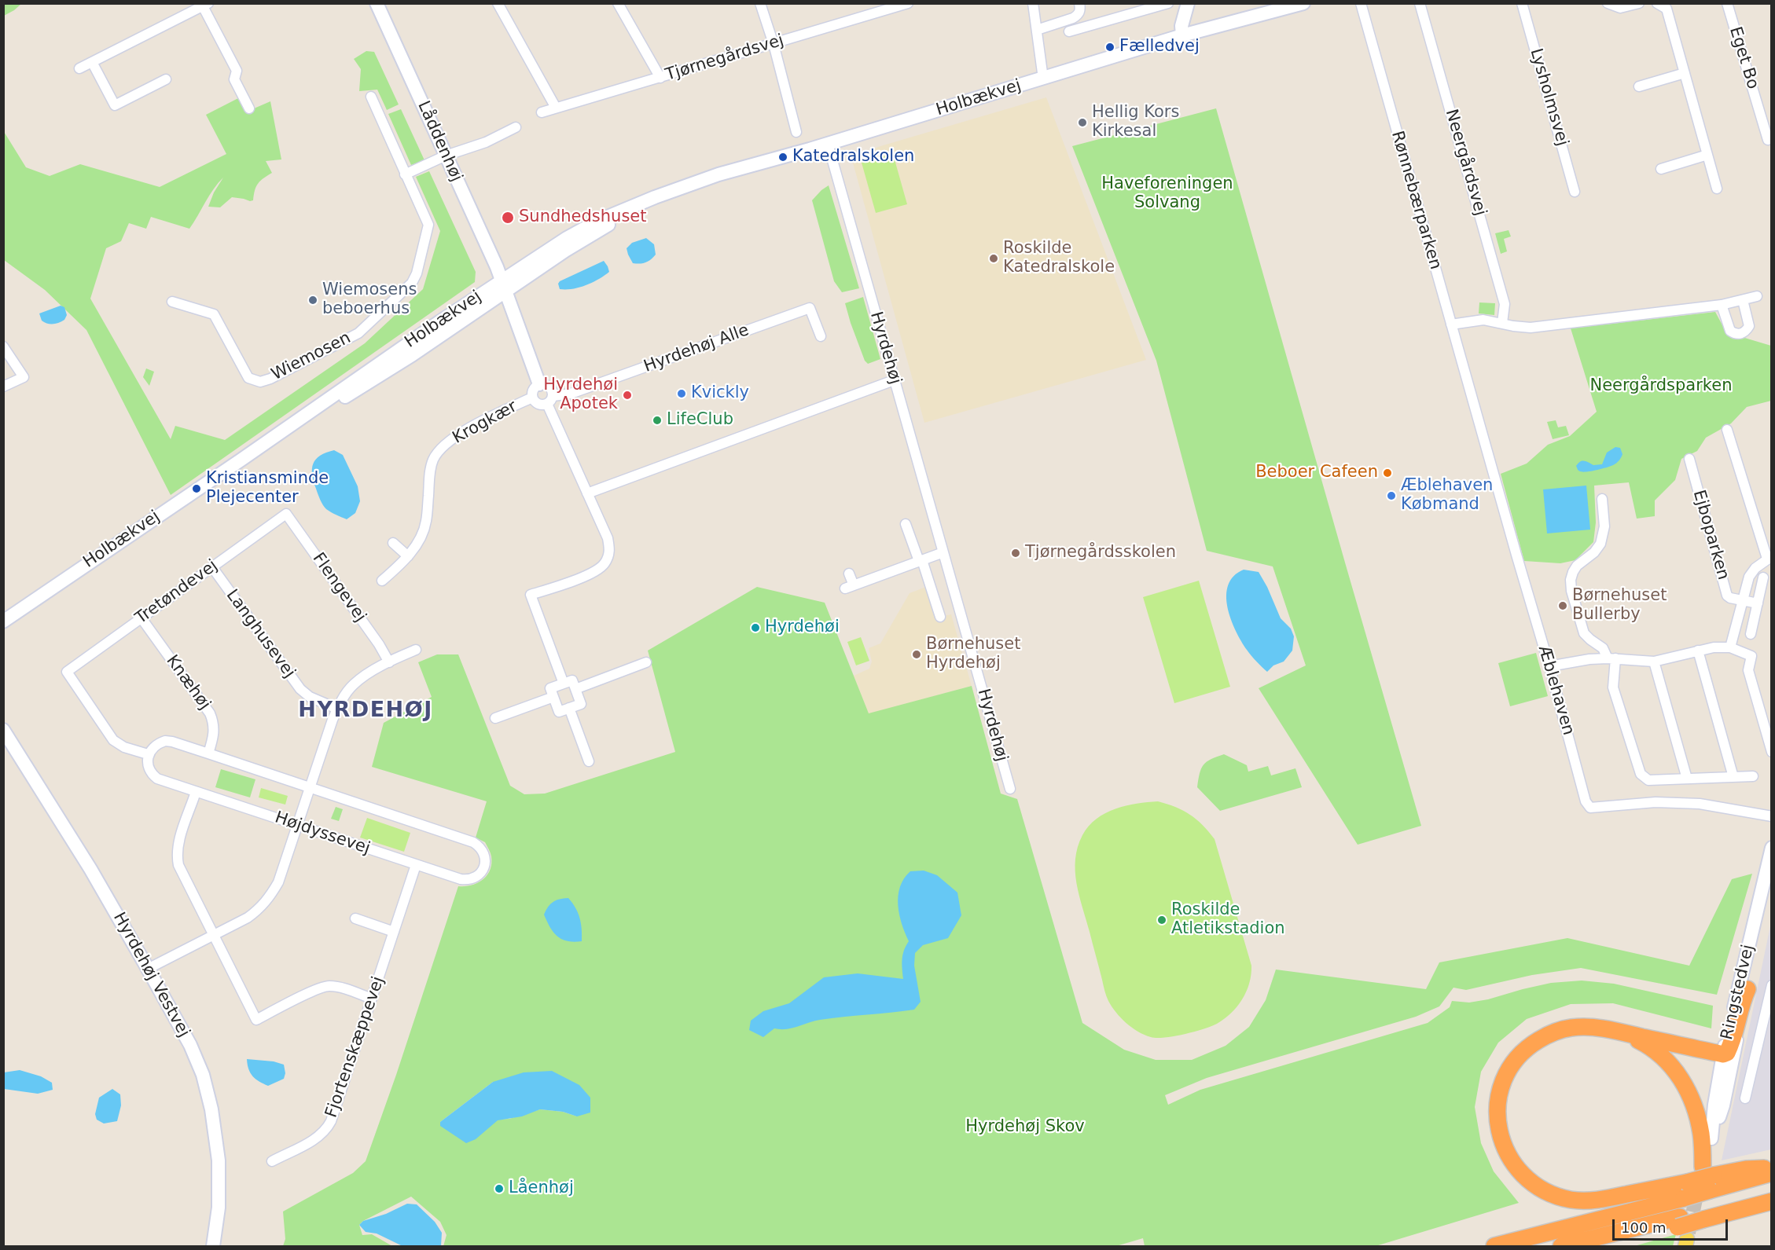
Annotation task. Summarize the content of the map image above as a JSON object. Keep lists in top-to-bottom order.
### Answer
{
  "streets": {
    "street": [
      "Tjørnegårdsvej",
      "Eget Bo",
      "Lysholmsvej",
      "Holbækvej",
      "Låddenhøj",
      "Neergårdsvej",
      "Rønnebærparken",
      "Hyrdehøj",
      "Hyrdehøj Alle",
      "Wiemosen",
      "Krogkær",
      "Ejboparken",
      "Flengevej",
      "Tretøndevej",
      "Langhusevej",
      "Knæhøj",
      "Æblehaven",
      "Højdyssevej",
      "Hyrdehøj Vestvej",
      "Ringstedvej",
      "Fjortenskæppevej"
    ]
  },
  "crossings": [
    ["Holbækvej", "Låddenhøj"],
    ["Holbækvej", "Hyrdehøj"],
    ["Rønnebærparken", "Æblehaven"],
    ["Hyrdehøj Alle", "Krogkær"],
    ["Flengevej", "Tretøndevej"],
    ["Tretøndevej", "Langhusevej"],
    ["Tretøndevej", "Knæhøj"],
    ["Tretøndevej", "Højdyssevej"],
    ["Knæhøj", "Højdyssevej"],
    ["Højdyssevej", "Fjortenskæppevej"]
  ],
  "districts": ["HYRDEHØJ"],
  "parks": ["Haveforeningen Solvang", "Neergårdsparken", "Hyrdehøj Skov"],
  "places": [
    "Fælledvej",
    "Hellig Kors Kirkesal",
    "Katedralskolen",
    "Sundhedshuset",
    "Roskilde Katedralskole",
    "Wiemosens beboerhus",
    "Kvickly",
    "Hyrdehøi Apotek",
    "LifeClub",
    "Beboer Cafeen",
    "Kristiansminde Plejecenter",
    "Æblehaven Købmand",
    "Tjørnegårdsskolen",
    "Børnehuset Bullerby",
    "Hyrdehøi",
    "Børnehuset Hyrdehøj",
    "Roskilde Atletikstadion",
    "Låenhøj"
  ],
  "scale_bar": "100 m"
}
